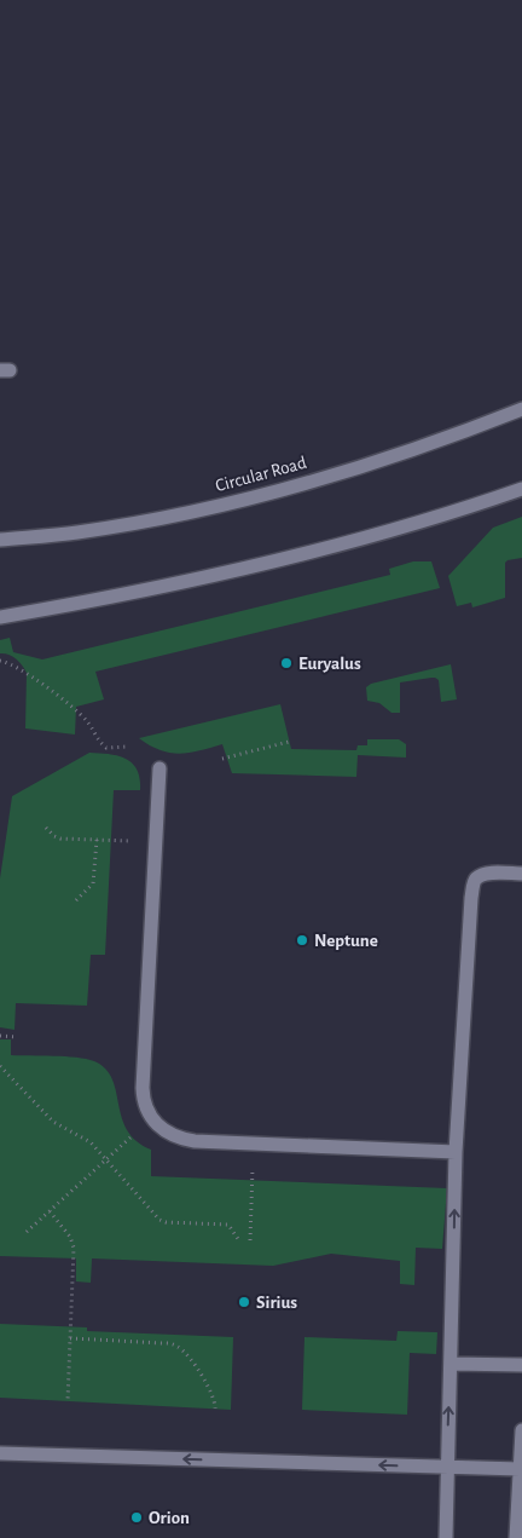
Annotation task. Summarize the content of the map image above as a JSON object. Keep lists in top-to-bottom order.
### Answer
{
  "streets": {
    "lane": ["Circular Road"]
  },
  "places": [
    "Euryalus",
    "Neptune",
    "Sirius",
    "Orion"
  ]
}
